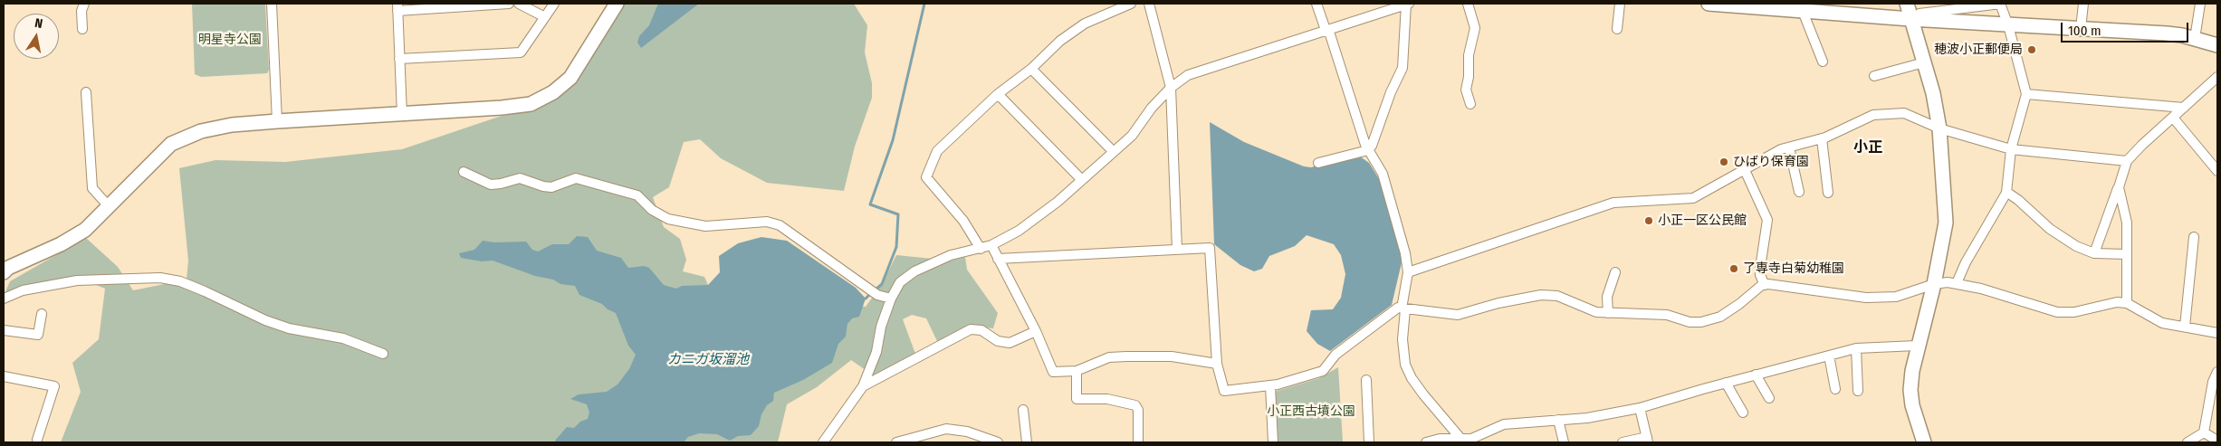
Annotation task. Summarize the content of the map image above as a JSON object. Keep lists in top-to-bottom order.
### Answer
{
  "districts": ["小正"],
  "water": ["カニガ坂溜池"],
  "parks": ["明星寺公園", "小正西古墳公園"],
  "places": [
    "穂波小正郵便局",
    "ひばり保育園",
    "小正一区公民館",
    "了専寺白菊幼稚園"
  ],
  "scale_bar": "100 m",
  "north": "top"
}
